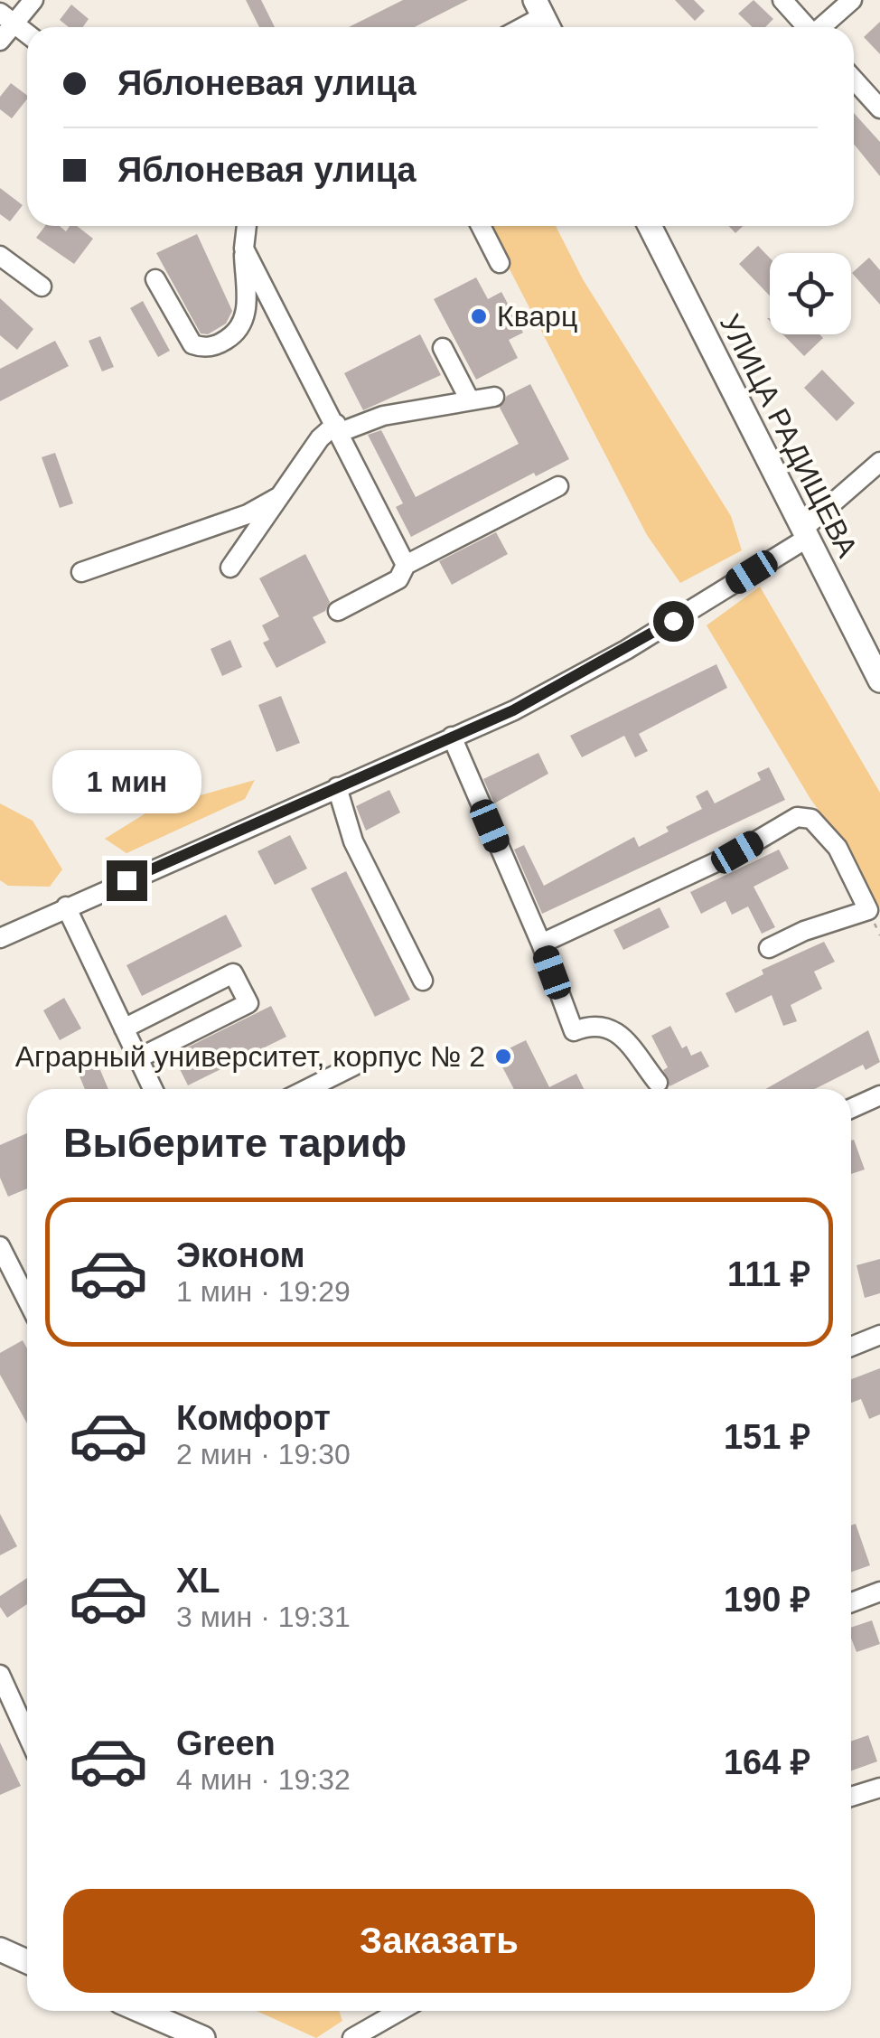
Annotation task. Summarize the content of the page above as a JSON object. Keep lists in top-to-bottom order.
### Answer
{
  "streets": {
    "main road": ["УЛИЦА РАДИЩЕВА"]
  },
  "places": ["Кварц", "Аграрный университет, корпус № 2"],
  "page": {
    "banner": ["Яблоневая улица", "Яблоневая улица"],
    "bubble": "1 мин",
    "heading": "Выберите тариф",
    "list": [
      {
        "name": "Эконом",
        "note": "1 мин · 19:29",
        "value": "111 ₽"
      },
      {
        "name": "Комфорт",
        "note": "2 мин · 19:30",
        "value": "151 ₽"
      },
      {
        "name": "XL",
        "note": "3 мин · 19:31",
        "value": "190 ₽"
      },
      {
        "name": "Green",
        "note": "4 мин · 19:32",
        "value": "164 ₽"
      }
    ],
    "buttons": "Заказать"
  }
}
